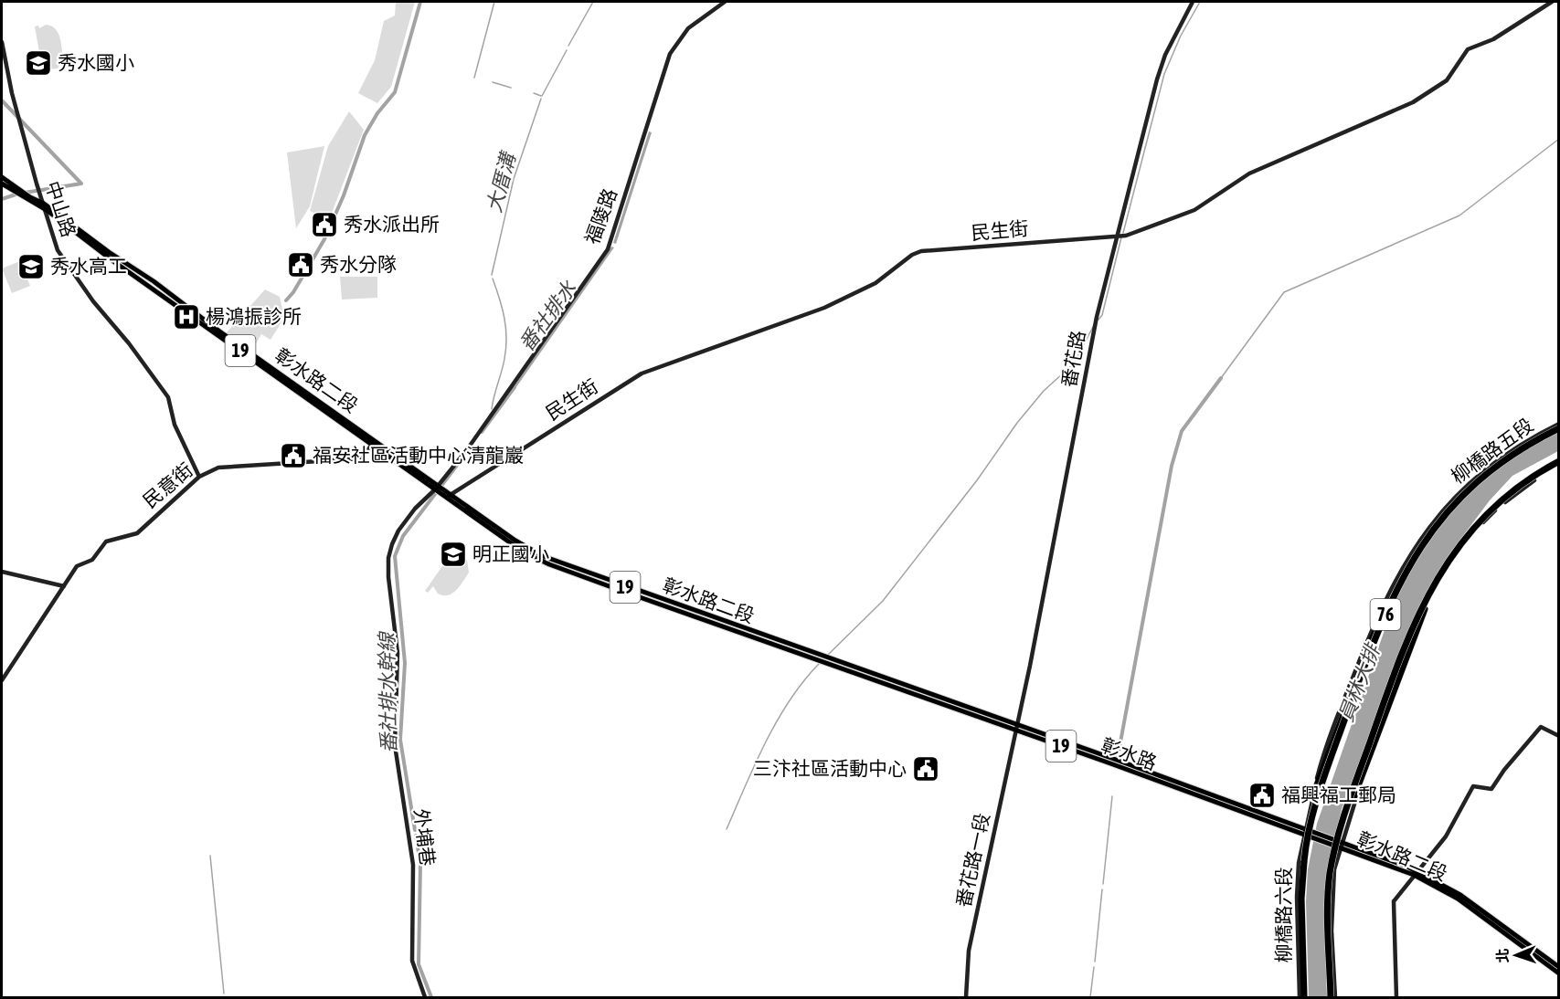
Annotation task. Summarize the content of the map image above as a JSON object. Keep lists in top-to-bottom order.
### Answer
{
  "streets": {
    "highway": ["76"],
    "main road": ["19", "彰水路二段", "彰水路"],
    "street": [
      "中山路",
      "福陵路",
      "民生街",
      "番花路",
      "柳橋路五段",
      "民意街",
      "外埔巷",
      "番花路一段",
      "柳橋路六段"
    ]
  },
  "crossings": [
    ["中山路", "19"],
    ["中山路", "彰水路二段"],
    ["中山路", "民意街"],
    ["福陵路", "彰水路二段"],
    ["福陵路", "外埔巷"],
    ["民生街", "番花路"],
    ["民生街", "彰水路二段"],
    ["19", "彰水路二段"],
    ["19", "柳橋路五段"],
    ["19", "彰水路"],
    ["19", "柳橋路六段"],
    ["番花路", "彰水路"],
    ["番花路", "番花路一段"],
    ["彰水路二段", "民意街"],
    ["彰水路二段", "彰水路"],
    ["柳橋路五段", "彰水路"],
    ["柳橋路五段", "柳橋路六段"],
    ["76", "柳橋路六段"],
    ["彰水路", "番花路一段"],
    ["彰水路", "柳橋路六段"]
  ],
  "water": [
    "大厝溝",
    "番社排水",
    "員林大排",
    "番社排水幹線"
  ],
  "places": {
    "school or university": ["秀水國小", "秀水高工", "明正國小"],
    "public building": [
      "秀水派出所",
      "秀水分隊",
      "福安社區活動中心清龍巖",
      "三汴社區活動中心",
      "福興福工郵局"
    ],
    "hospital": ["楊鴻振診所"]
  },
  "north": "left"
}
